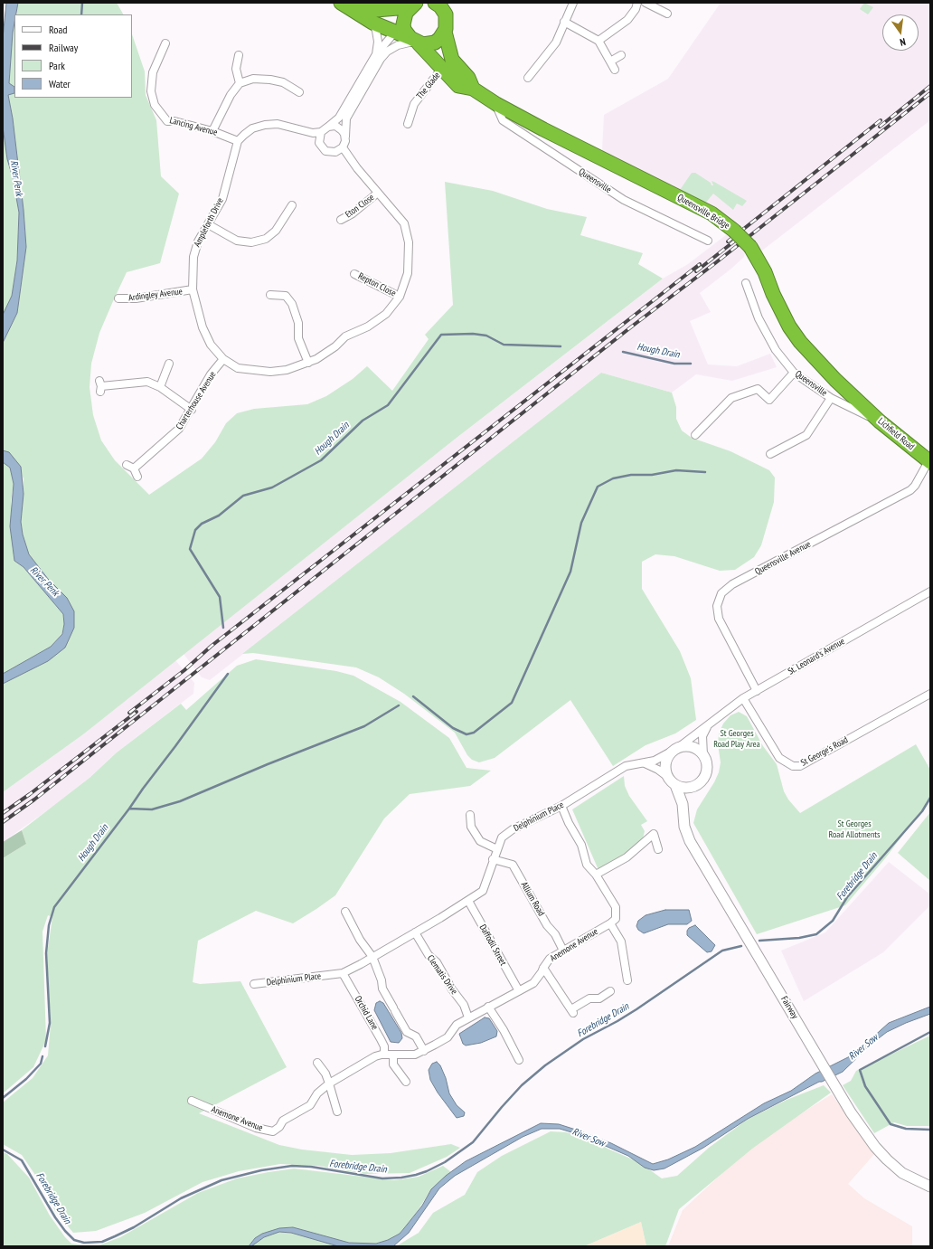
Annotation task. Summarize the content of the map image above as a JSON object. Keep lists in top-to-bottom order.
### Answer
{
  "streets": {
    "highway": ["Queensville Bridge", "Lichfield Road"],
    "street": [
      "The Glade",
      "Lancing Avenue",
      "Queensville",
      "Eton Close",
      "Ampleforth Drive",
      "Repton Close",
      "Ardingley Avenue",
      "Charterhouse Avenue",
      "Queensville Avenue",
      "St. Leonard's Avenue",
      "St George's Road",
      "Delphinium Place",
      "Allium Road",
      "Daffodil Street",
      "Anemone Avenue",
      "Clematis Drive",
      "Fairway",
      "Orchid Lane"
    ]
  },
  "crossings": [
    ["Lancing Avenue", "Ampleforth Drive"],
    ["Queensville", "Queensville Bridge"],
    ["Queensville", "Lichfield Road"],
    ["Eton Close", "Ampleforth Drive"],
    ["Queensville Bridge", "Lichfield Road"],
    ["Ampleforth Drive", "Repton Close"],
    ["Ampleforth Drive", "Ardingley Avenue"],
    ["Ampleforth Drive", "Charterhouse Avenue"],
    ["Lichfield Road", "Queensville Avenue"],
    ["Queensville Avenue", "St. Leonard's Avenue"],
    ["St. Leonard's Avenue", "St George's Road"],
    ["St. Leonard's Avenue", "Delphinium Place"],
    ["St. Leonard's Avenue", "Fairway"],
    ["Delphinium Place", "Allium Road"],
    ["Delphinium Place", "Daffodil Street"],
    ["Delphinium Place", "Clematis Drive"],
    ["Delphinium Place", "Fairway"],
    ["Delphinium Place", "Orchid Lane"],
    ["Allium Road", "Anemone Avenue"],
    ["Daffodil Street", "Anemone Avenue"],
    ["Anemone Avenue", "Clematis Drive"],
    ["Anemone Avenue", "Orchid Lane"]
  ],
  "water": [
    "River Penk",
    "Hough Drain",
    "Forebridge Drain",
    "River Sow"
  ],
  "parks": ["St Georges Road Play Area", "St Georges Road Allotments"],
  "legend": [
    "Road",
    "Railway",
    "Park",
    "Water"
  ],
  "north": "bottom"
}
